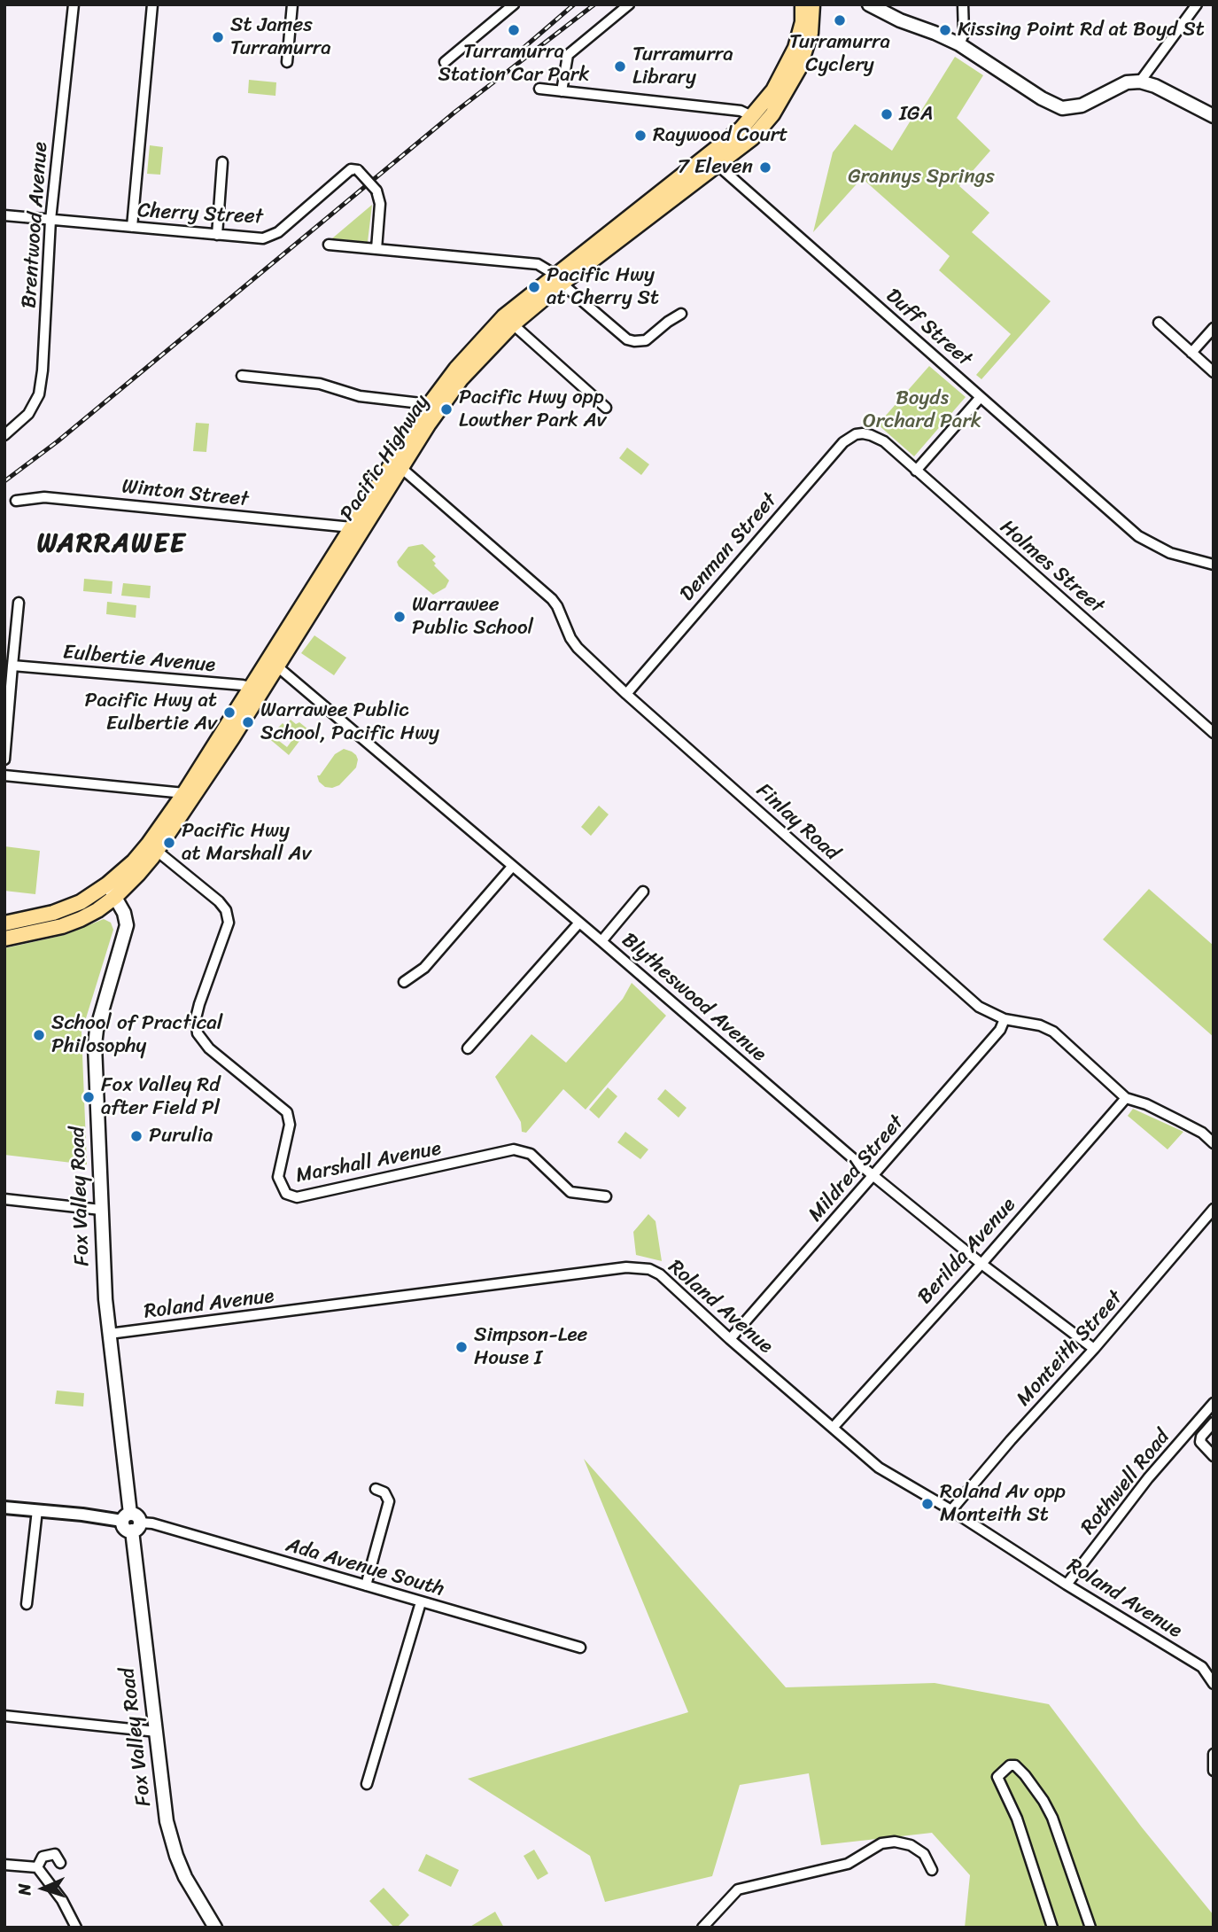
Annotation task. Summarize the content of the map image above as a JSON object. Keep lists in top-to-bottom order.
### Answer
{
  "streets": {
    "highway": ["Pacific Highway"],
    "main road": ["Fox Valley Road"],
    "street": [
      "Cherry Street",
      "Brentwood Avenue",
      "Duff Street",
      "Winton Street",
      "Denman Street",
      "Holmes Street",
      "Eulbertie Avenue",
      "Finlay Road",
      "Blytheswood Avenue",
      "Marshall Avenue",
      "Mildred Street",
      "Berilda Avenue",
      "Roland Avenue",
      "Monteith Street",
      "Rothwell Road",
      "Ada Avenue South"
    ]
  },
  "crossings": [
    ["Cherry Street", "Brentwood Avenue"],
    ["Duff Street", "Pacific Highway"],
    ["Pacific Highway", "Winton Street"],
    ["Pacific Highway", "Eulbertie Avenue"],
    ["Pacific Highway", "Finlay Road"],
    ["Pacific Highway", "Blytheswood Avenue"],
    ["Pacific Highway", "Marshall Avenue"],
    ["Pacific Highway", "Fox Valley Road"],
    ["Denman Street", "Holmes Street"],
    ["Denman Street", "Finlay Road"],
    ["Finlay Road", "Mildred Street"],
    ["Finlay Road", "Berilda Avenue"],
    ["Blytheswood Avenue", "Mildred Street"],
    ["Blytheswood Avenue", "Berilda Avenue"],
    ["Blytheswood Avenue", "Monteith Street"],
    ["Mildred Street", "Roland Avenue"],
    ["Fox Valley Road", "Roland Avenue"],
    ["Fox Valley Road", "Ada Avenue South"],
    ["Berilda Avenue", "Roland Avenue"],
    ["Roland Avenue", "Monteith Street"],
    ["Roland Avenue", "Rothwell Road"]
  ],
  "districts": ["WARRAWEE"],
  "parks": ["Grannys Springs", "Boyds Orchard Park"],
  "places": [
    "Turramurra Cyclery",
    "Turramurra Station Car Park",
    "Kissing Point Rd at Boyd St",
    "St James Turramurra",
    "Turramurra Library",
    "IGA",
    "Raywood Court",
    "7 Eleven",
    "Pacific Hwy at Cherry St",
    "Pacific Hwy opp Lowther Park Av",
    "Warrawee Public School",
    "Pacific Hwy at Eulbertie Av",
    "Warrawee Public School, Pacific Hwy",
    "Pacific Hwy at Marshall Av",
    "School of Practical Philosophy",
    "Fox Valley Rd after Field Pl",
    "Purulia",
    "Simpson-Lee House I",
    "Roland Av opp Monteith St"
  ],
  "north": "left"
}
